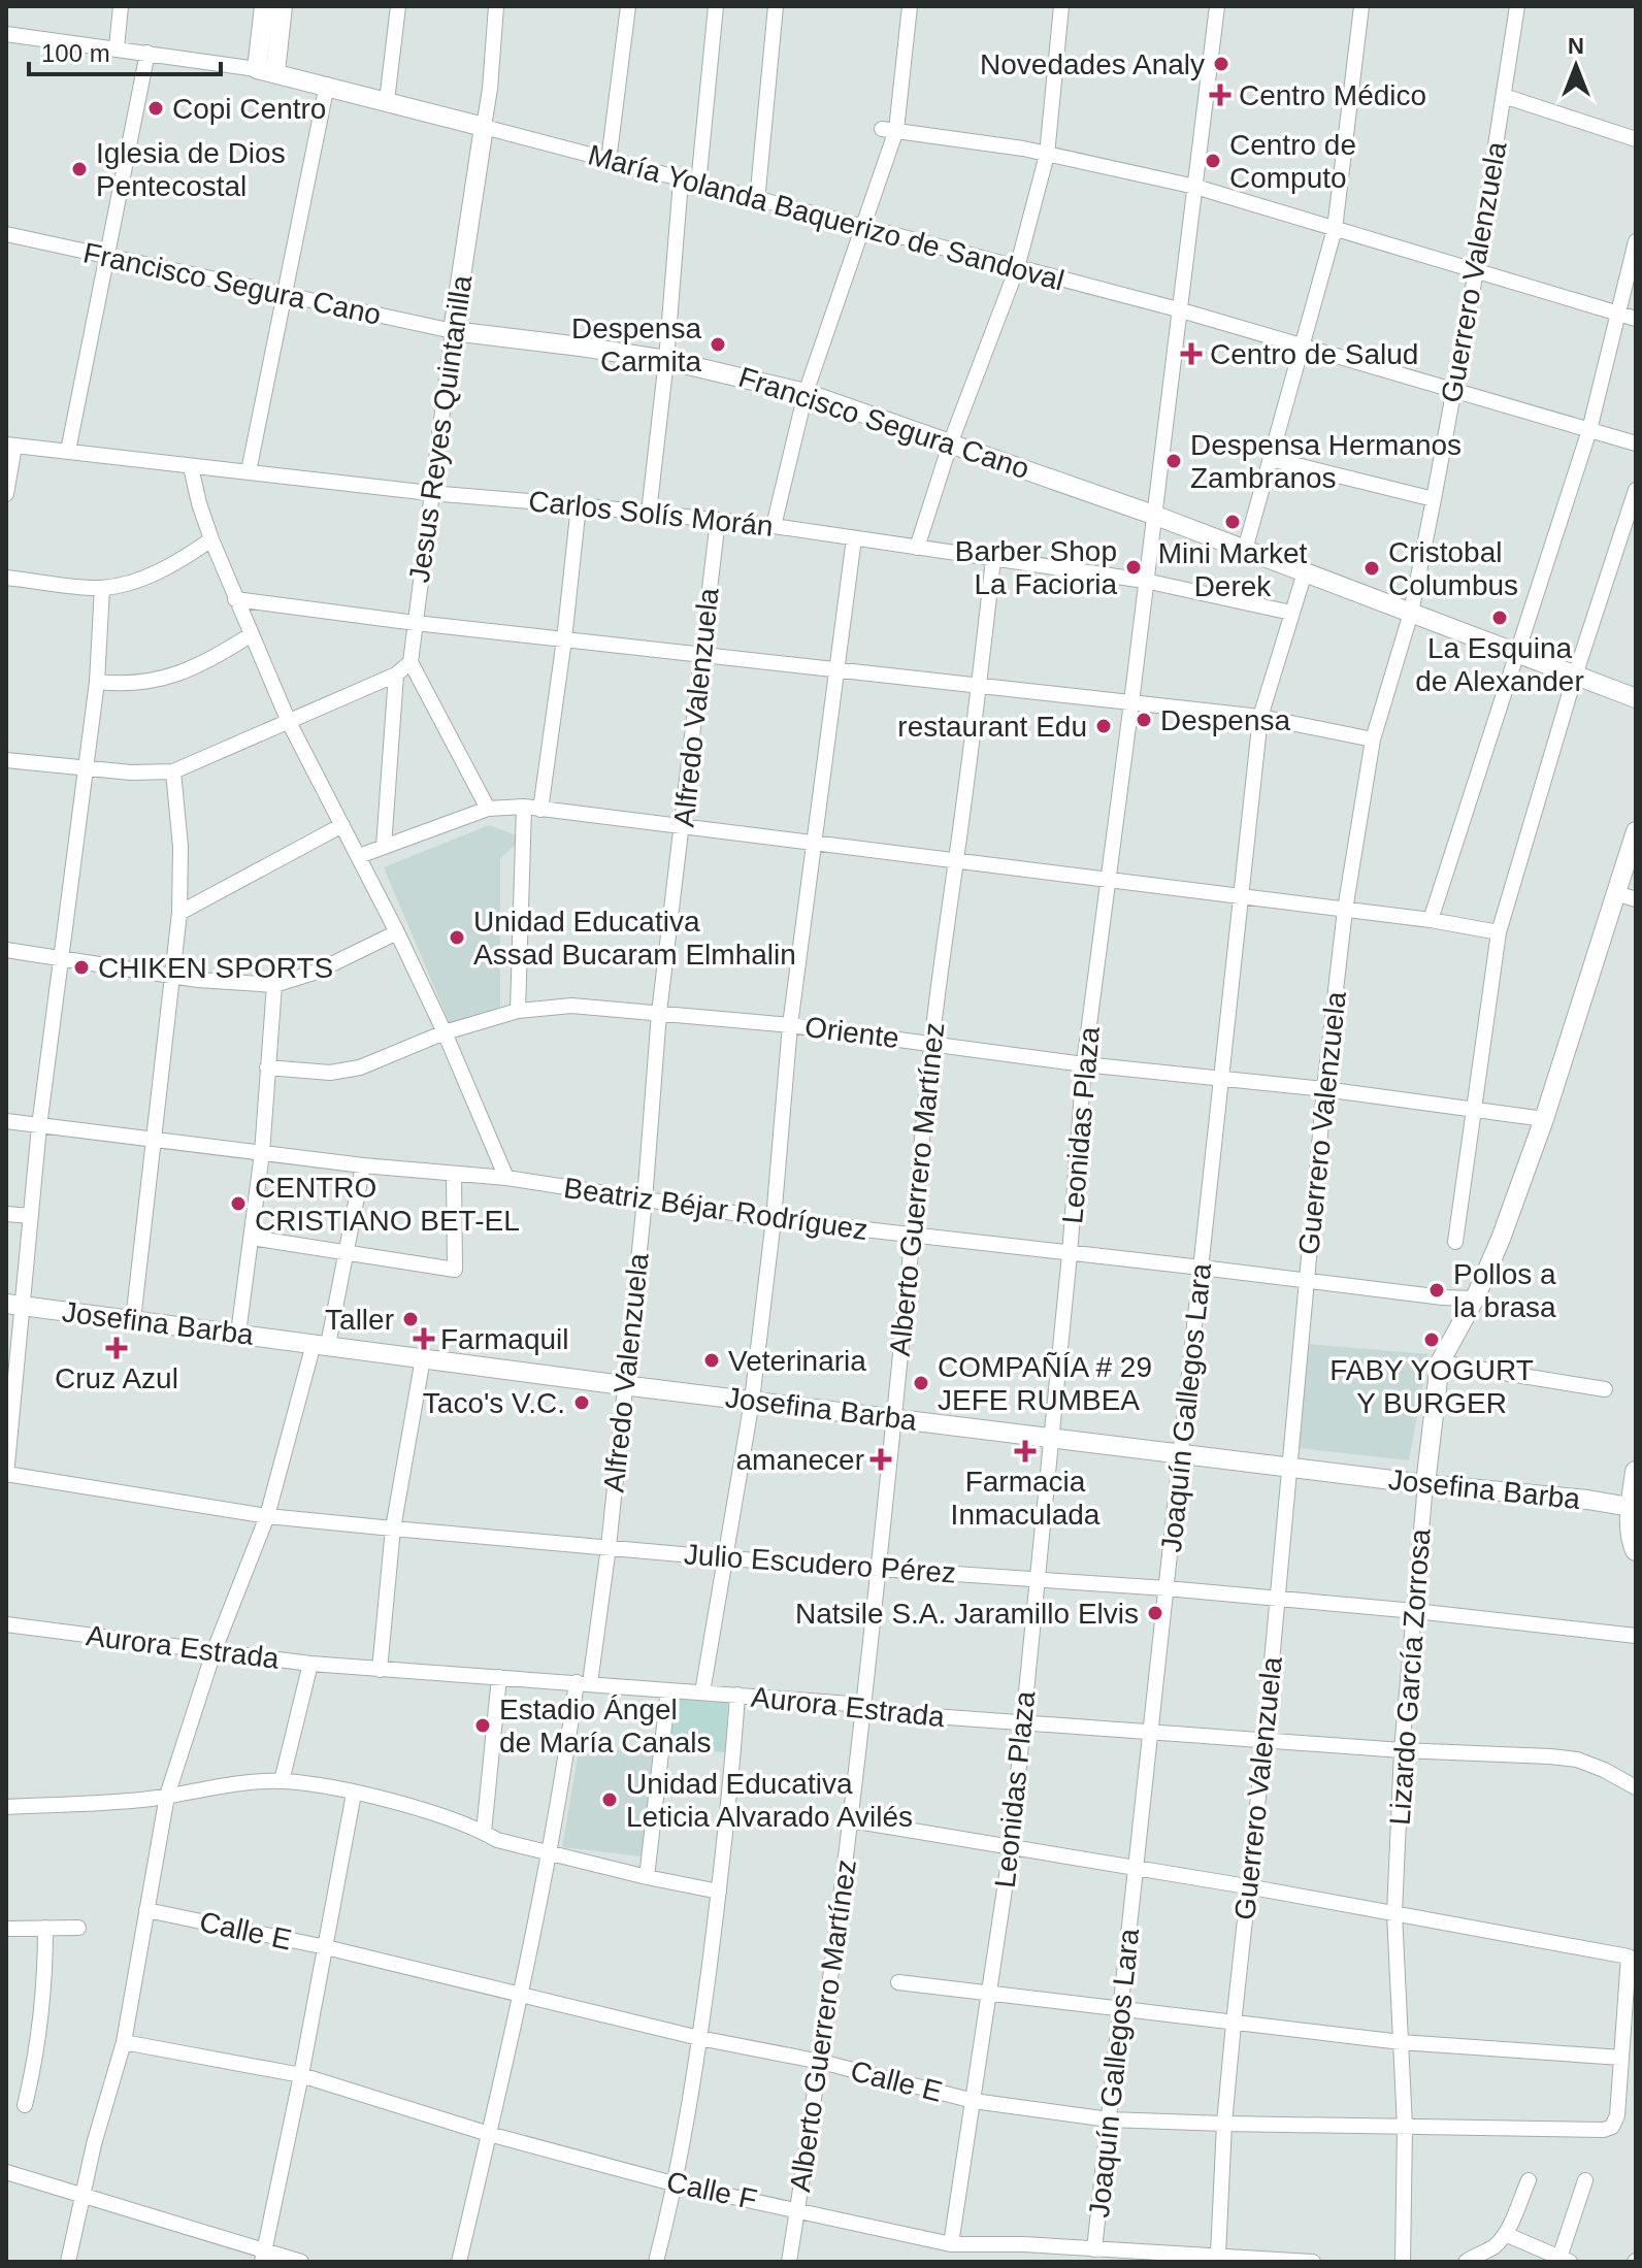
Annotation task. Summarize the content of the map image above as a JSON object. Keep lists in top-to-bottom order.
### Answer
{
  "streets": {
    "street": [
      "María Yolanda Baquerizo de Sandoval",
      "Guerrero Valenzuela",
      "Francisco Segura Cano",
      "Jesus Reyes Quintanilla",
      "Carlos Solís Morán",
      "Alfredo Valenzuela",
      "Oriente",
      "Leonidas Plaza",
      "Alberto Guerrero Martínez",
      "Beatriz Béjar Rodríguez",
      "Josefina Barba",
      "Joaquín Gallegos Lara",
      "Julio Escudero Pérez",
      "Aurora Estrada",
      "Lizardo García Zorrosa",
      "Calle E",
      "Calle F"
    ]
  },
  "crossings": [
    ["María Yolanda Baquerizo de Sandoval", "Guerrero Valenzuela"],
    ["María Yolanda Baquerizo de Sandoval", "Jesus Reyes Quintanilla"],
    ["María Yolanda Baquerizo de Sandoval", "Leonidas Plaza"],
    ["Guerrero Valenzuela", "Francisco Segura Cano"],
    ["Guerrero Valenzuela", "Oriente"],
    ["Guerrero Valenzuela", "Beatriz Béjar Rodríguez"],
    ["Guerrero Valenzuela", "Josefina Barba"],
    ["Guerrero Valenzuela", "Julio Escudero Pérez"],
    ["Guerrero Valenzuela", "Aurora Estrada"],
    ["Guerrero Valenzuela", "Calle E"],
    ["Guerrero Valenzuela", "Calle F"],
    ["Francisco Segura Cano", "Jesus Reyes Quintanilla"],
    ["Francisco Segura Cano", "Leonidas Plaza"],
    ["Francisco Segura Cano", "Joaquín Gallegos Lara"],
    ["Jesus Reyes Quintanilla", "Carlos Solís Morán"],
    ["Carlos Solís Morán", "Alfredo Valenzuela"],
    ["Carlos Solís Morán", "Leonidas Plaza"],
    ["Carlos Solís Morán", "Alberto Guerrero Martínez"],
    ["Carlos Solís Morán", "Joaquín Gallegos Lara"],
    ["Alfredo Valenzuela", "Oriente"],
    ["Alfredo Valenzuela", "Beatriz Béjar Rodríguez"],
    ["Alfredo Valenzuela", "Josefina Barba"],
    ["Alfredo Valenzuela", "Julio Escudero Pérez"],
    ["Alfredo Valenzuela", "Aurora Estrada"],
    ["Alfredo Valenzuela", "Calle E"],
    ["Alfredo Valenzuela", "Calle F"],
    ["Oriente", "Leonidas Plaza"],
    ["Oriente", "Alberto Guerrero Martínez"],
    ["Oriente", "Joaquín Gallegos Lara"],
    ["Oriente", "Lizardo García Zorrosa"],
    ["Leonidas Plaza", "Beatriz Béjar Rodríguez"],
    ["Leonidas Plaza", "Josefina Barba"],
    ["Leonidas Plaza", "Julio Escudero Pérez"],
    ["Leonidas Plaza", "Aurora Estrada"],
    ["Leonidas Plaza", "Calle E"],
    ["Leonidas Plaza", "Calle F"],
    ["Alberto Guerrero Martínez", "Beatriz Béjar Rodríguez"],
    ["Alberto Guerrero Martínez", "Josefina Barba"],
    ["Alberto Guerrero Martínez", "Julio Escudero Pérez"],
    ["Alberto Guerrero Martínez", "Aurora Estrada"],
    ["Alberto Guerrero Martínez", "Calle E"],
    ["Alberto Guerrero Martínez", "Calle F"],
    ["Beatriz Béjar Rodríguez", "Joaquín Gallegos Lara"],
    ["Beatriz Béjar Rodríguez", "Lizardo García Zorrosa"],
    ["Josefina Barba", "Joaquín Gallegos Lara"],
    ["Josefina Barba", "Lizardo García Zorrosa"],
    ["Joaquín Gallegos Lara", "Julio Escudero Pérez"],
    ["Joaquín Gallegos Lara", "Aurora Estrada"],
    ["Joaquín Gallegos Lara", "Calle E"],
    ["Joaquín Gallegos Lara", "Calle F"],
    ["Julio Escudero Pérez", "Lizardo García Zorrosa"],
    ["Aurora Estrada", "Lizardo García Zorrosa"],
    ["Lizardo García Zorrosa", "Calle E"]
  ],
  "places": {
    "other": [
      "Novedades Analy",
      "Copi Centro",
      "Centro de Computo",
      "Iglesia de Dios Pentecostal",
      "Despensa Carmita",
      "Despensa Hermanos Zambranos",
      "Mini Market Derek",
      "Barber Shop La Facioria",
      "Cristobal Columbus",
      "La Esquina de Alexander",
      "Despensa",
      "restaurant Edu",
      "Unidad Educativa Assad Bucaram Elmhalin",
      "CHIKEN SPORTS",
      "CENTRO CRISTIANO BET-EL",
      "Pollos a la brasa",
      "Taller",
      "FABY YOGURT Y BURGER",
      "Veterinaria",
      "COMPAÑÍA # 29 JEFE RUMBEA",
      "Taco's V.C.",
      "Natsile S.A. Jaramillo Elvis",
      "Estadio Ángel de María Canals",
      "Unidad Educativa Leticia Alvarado Avilés"
    ],
    "health": [
      "Centro Médico",
      "Centro de Salud",
      "Farmaquil",
      "Cruz Azul",
      "Farmacia Inmaculada",
      "amanecer"
    ]
  },
  "scale_bar": "100 m",
  "north": "top"
}
